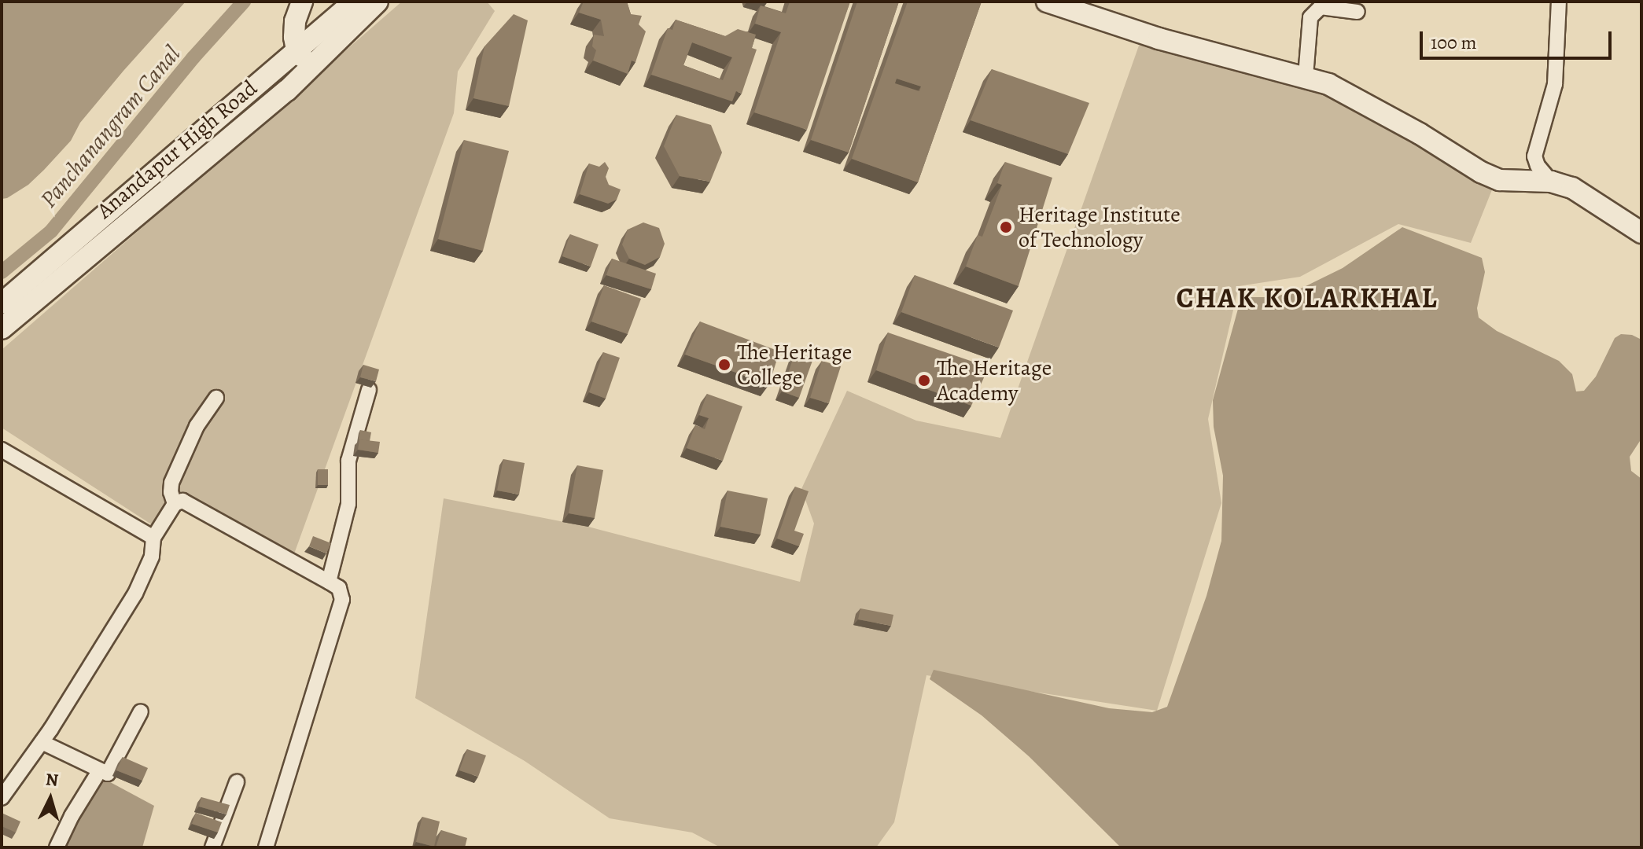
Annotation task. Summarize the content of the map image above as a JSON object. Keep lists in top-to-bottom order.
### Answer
{
  "streets": {
    "main road": ["Anandapur High Road"]
  },
  "districts": ["CHAK KOLARKHAL"],
  "water": ["Panchanangram Canal"],
  "places": ["Heritage Institute of Technology", "The Heritage College", "The Heritage Academy"],
  "scale_bar": "100 m",
  "north": "top"
}
